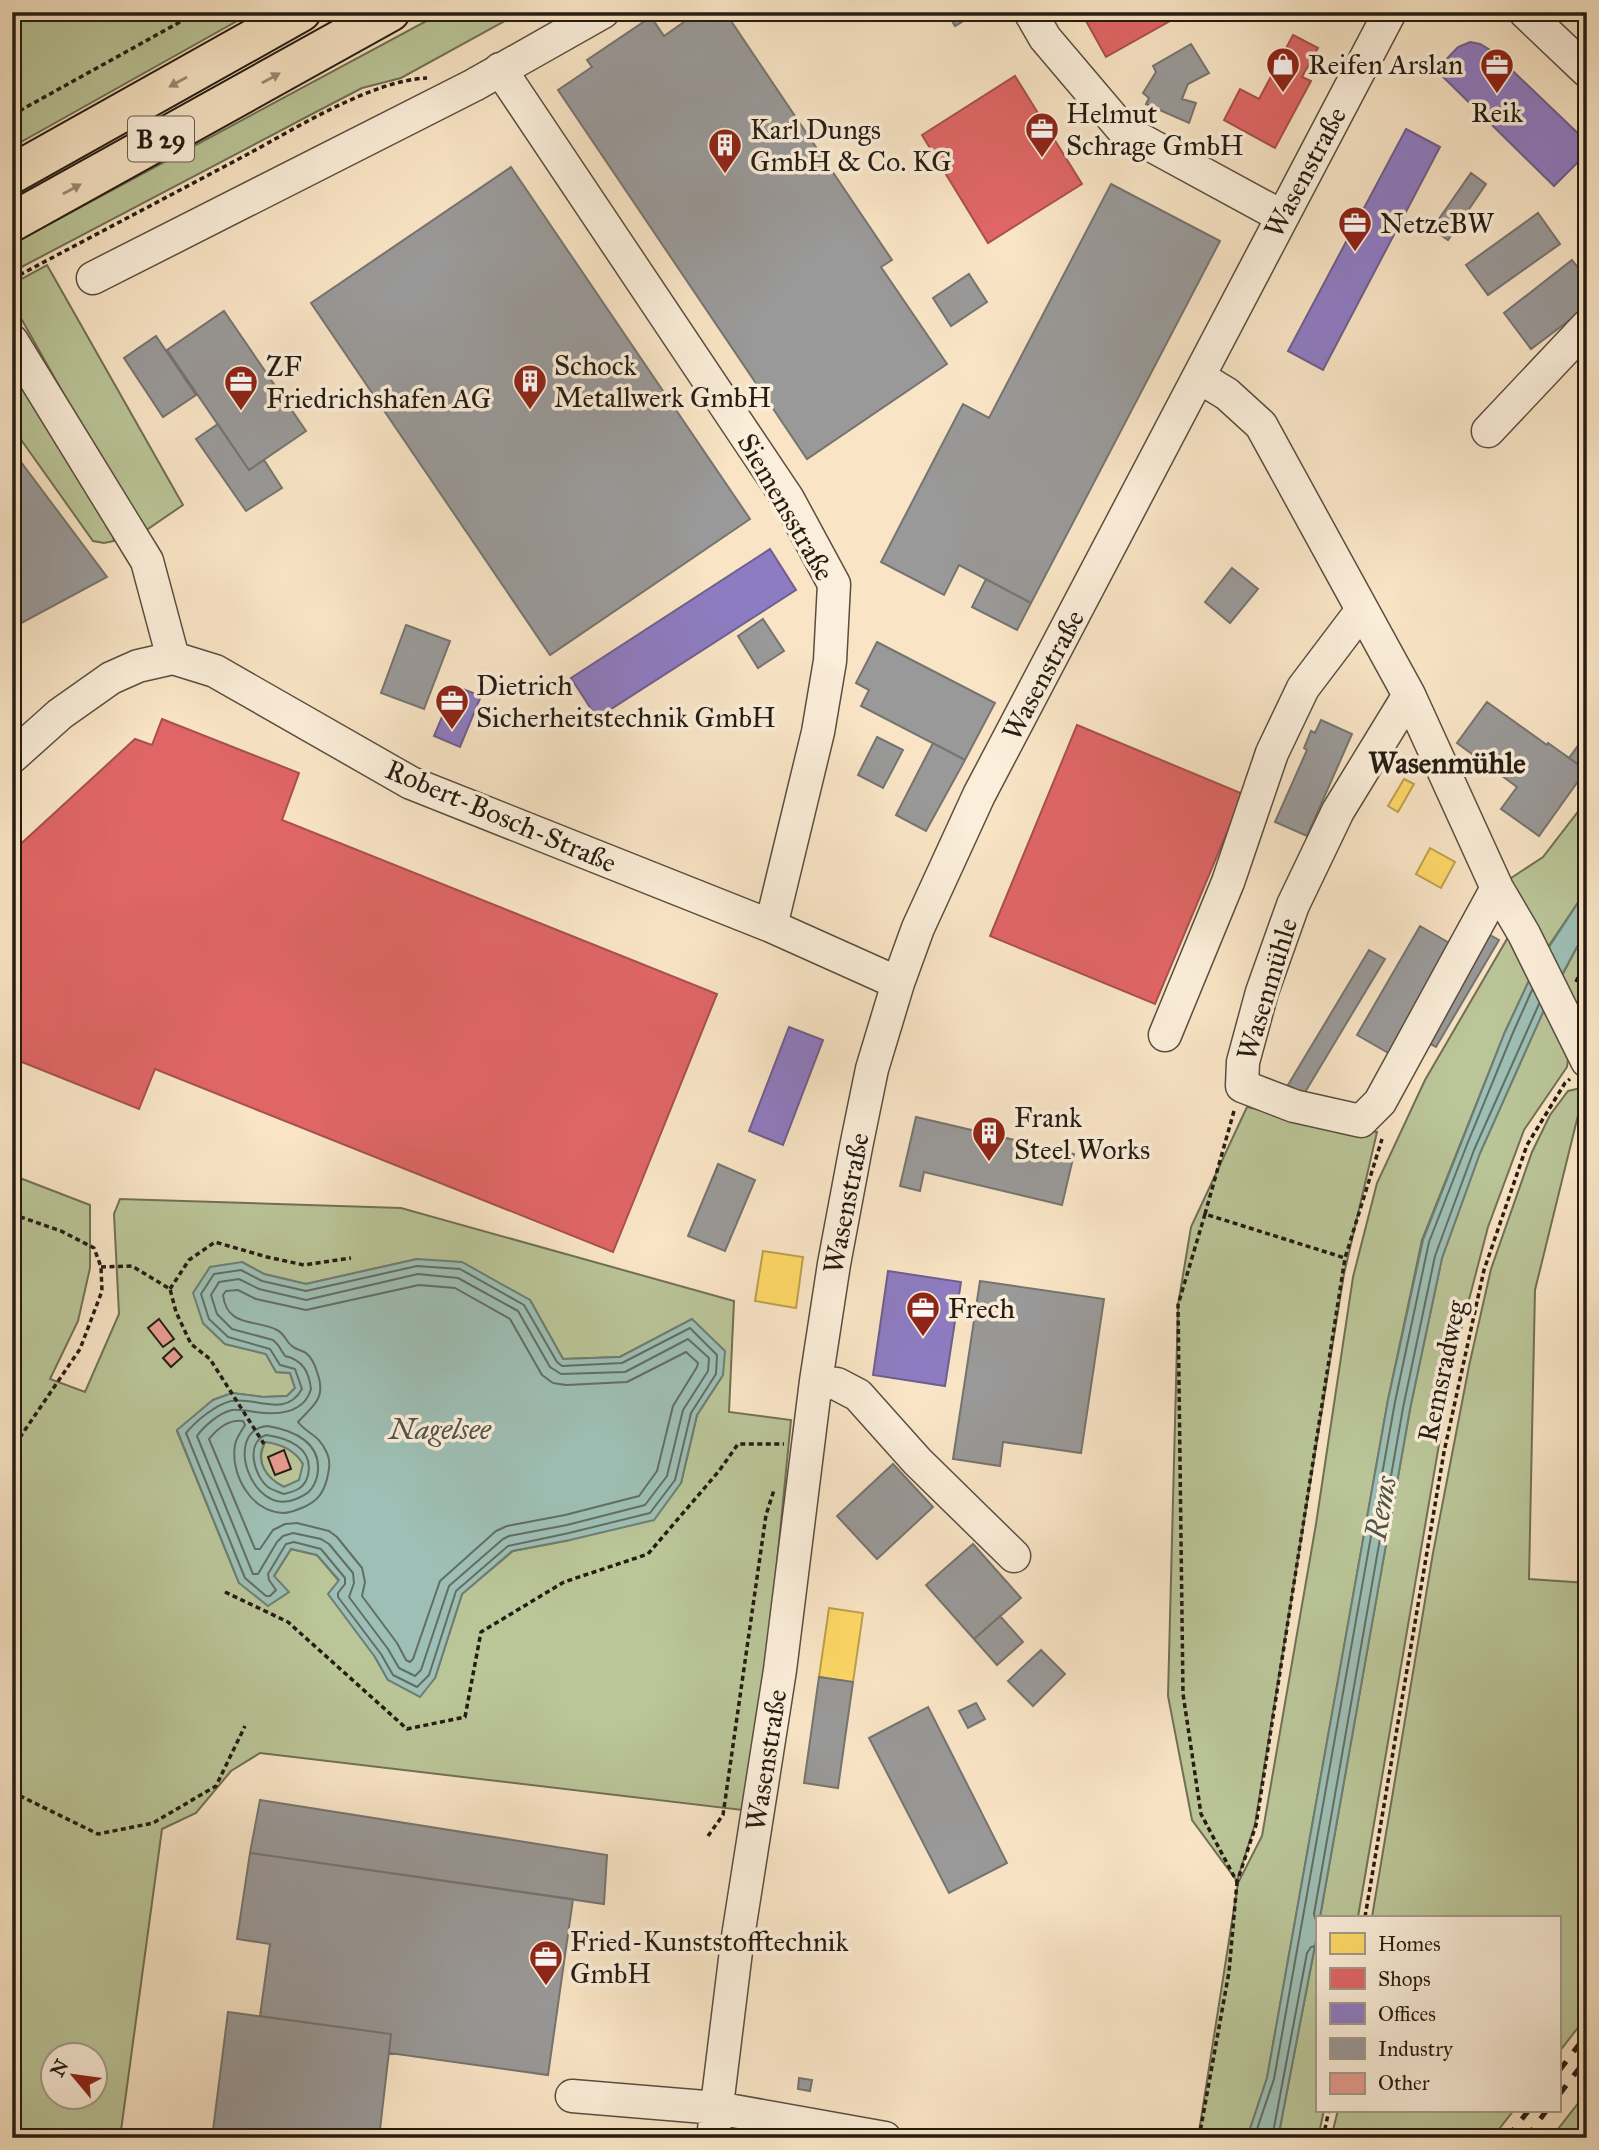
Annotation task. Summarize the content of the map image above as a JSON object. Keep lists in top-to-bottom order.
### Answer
{
  "streets": {
    "highway": ["B 29"],
    "street": [
      "Wasenstraße",
      "Siemensstraße",
      "Robert-Bosch-Straße",
      "Wasenmühle"
    ],
    "path": ["Remsradweg"]
  },
  "crossings": [
    ["Wasenstraße", "Robert-Bosch-Straße"],
    ["Siemensstraße", "Robert-Bosch-Straße"]
  ],
  "districts": ["Wasenmühle"],
  "water": ["Nagelsee", "Rems"],
  "places": {
    "shop": ["Reifen Arslan"],
    "office": [
      "Reik",
      "Helmut Schrage GmbH",
      "NetzeBW",
      "ZF Friedrichshafen AG",
      "Dietrich Sicherheitstechnik GmbH",
      "Frech",
      "Fried-Kunststofftechnik GmbH"
    ],
    "building": ["Karl Dungs GmbH & Co. KG", "Schock Metallwerk GmbH", "Frank Steel Works"]
  },
  "legend": [
    "Homes",
    "Shops",
    "Offices",
    "Industry",
    "Other"
  ],
  "north": "top left"
}
